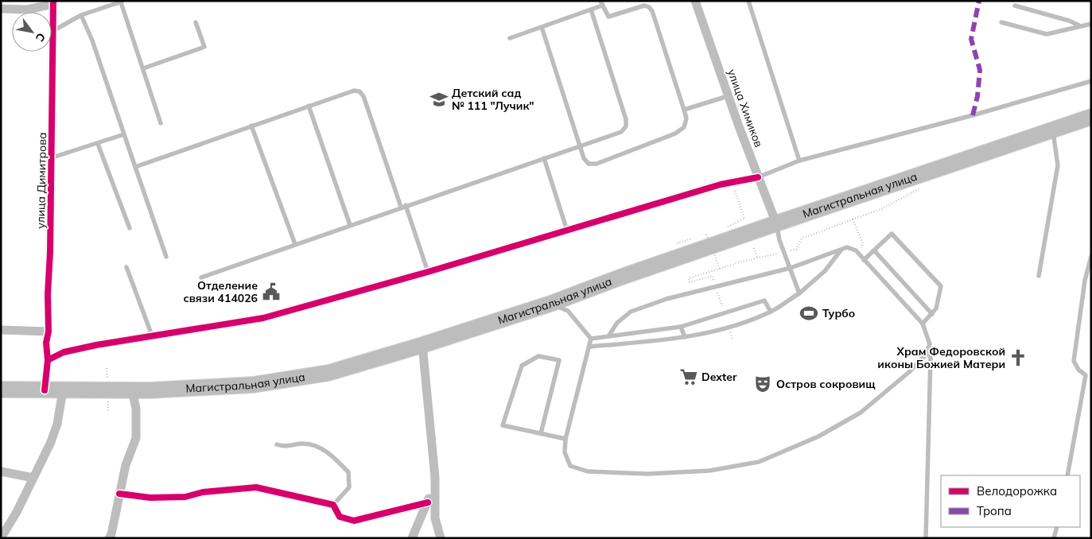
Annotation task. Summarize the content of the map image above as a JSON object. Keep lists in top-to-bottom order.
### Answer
{
  "streets": {
    "highway": ["Магистральная улица"],
    "street": ["улица Химиков", "улица Димитрова"]
  },
  "crossings": [
    ["улица Химиков", "Магистральная улица"],
    ["улица Димитрова", "Магистральная улица"]
  ],
  "places": {
    "school or university": ["Детский сад № 111 \"Лучик\""],
    "public building": ["Отделение связи 414026"],
    "sports": ["Турбо"],
    "church": ["Храм Федоровской иконы Божией Матери"],
    "supermarket": ["Dexter"],
    "theatre": ["Остров сокровищ"]
  },
  "legend": ["Велодорожка", "Тропа"],
  "north": "bottom right"
}
